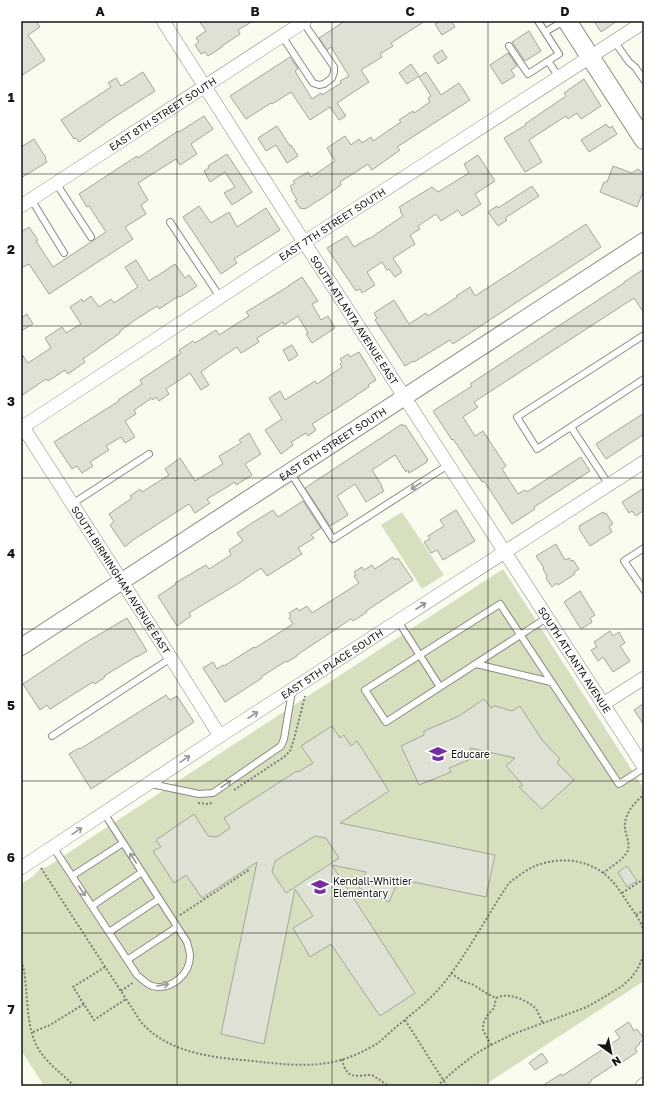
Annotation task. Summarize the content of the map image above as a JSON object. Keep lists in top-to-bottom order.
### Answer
{
  "streets": {
    "street": [
      "EAST 8TH STREET SOUTH",
      "EAST 7TH STREET SOUTH",
      "SOUTH ATLANTA AVENUE EAST",
      "EAST 6TH STREET SOUTH",
      "SOUTH BIRMINGHAM AVENUE EAST",
      "SOUTH ATLANTA AVENUE",
      "EAST 5TH PLACE SOUTH"
    ]
  },
  "crossings": [
    ["EAST 8TH STREET SOUTH", "SOUTH ATLANTA AVENUE EAST"],
    ["EAST 7TH STREET SOUTH", "SOUTH ATLANTA AVENUE EAST"],
    ["EAST 7TH STREET SOUTH", "SOUTH BIRMINGHAM AVENUE EAST"],
    ["SOUTH ATLANTA AVENUE EAST", "EAST 6TH STREET SOUTH"],
    ["SOUTH ATLANTA AVENUE EAST", "SOUTH ATLANTA AVENUE"],
    ["SOUTH ATLANTA AVENUE EAST", "EAST 5TH PLACE SOUTH"],
    ["EAST 6TH STREET SOUTH", "SOUTH BIRMINGHAM AVENUE EAST"],
    ["SOUTH BIRMINGHAM AVENUE EAST", "EAST 5TH PLACE SOUTH"],
    ["SOUTH ATLANTA AVENUE", "EAST 5TH PLACE SOUTH"]
  ],
  "one_way": ["EAST 5TH PLACE SOUTH"],
  "places": {
    "school or university": ["Educare", "Kendall-Whittier Elementary"]
  },
  "north": "bottom right",
  "grid": {
    "columns": [
      "A",
      "B",
      "C",
      "D"
    ],
    "rows": [
      "1",
      "2",
      "3",
      "4",
      "5",
      "6",
      "7"
    ]
  }
}
